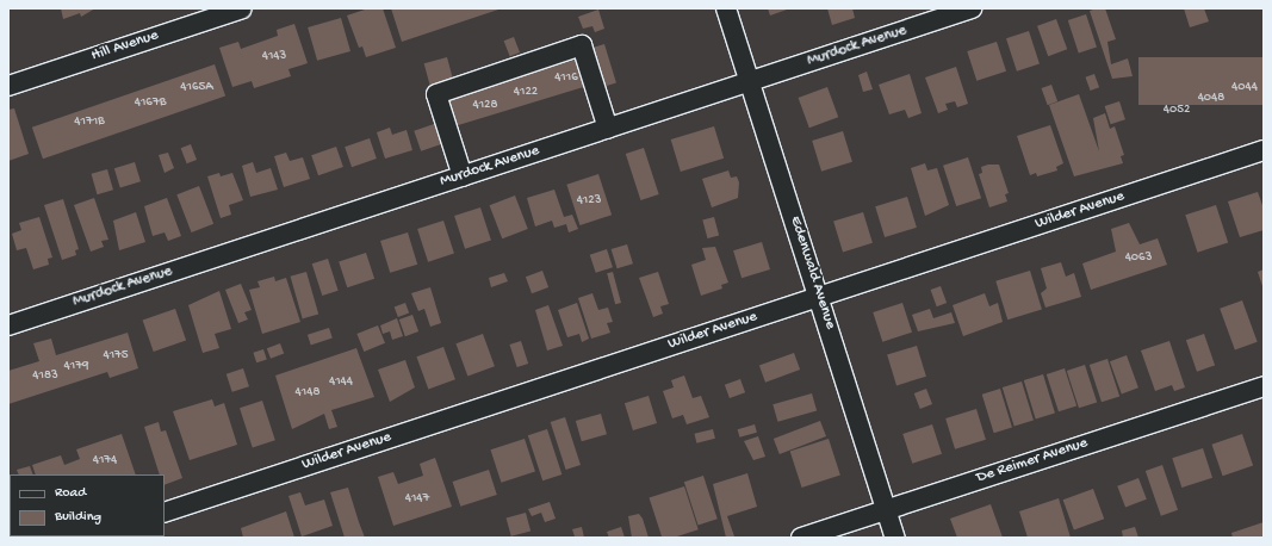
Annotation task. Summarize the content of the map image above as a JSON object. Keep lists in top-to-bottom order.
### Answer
{
  "streets": {
    "street": [
      "Hill Avenue",
      "Murdock Avenue",
      "Wilder Avenue",
      "Edenwald Avenue",
      "De Reimer Avenue"
    ]
  },
  "crossings": [
    ["Murdock Avenue", "Edenwald Avenue"],
    ["Wilder Avenue", "Edenwald Avenue"],
    ["Edenwald Avenue", "De Reimer Avenue"]
  ],
  "house_numbers": [
    "4143",
    "4116",
    "4165A",
    "4044",
    "4122",
    "4048",
    "4167B",
    "4128",
    "4052",
    "4171B",
    "4123",
    "4063",
    "4175",
    "4179",
    "4183",
    "4144",
    "4148",
    "4174",
    "4147"
  ],
  "legend": ["Road", "Building"]
}
